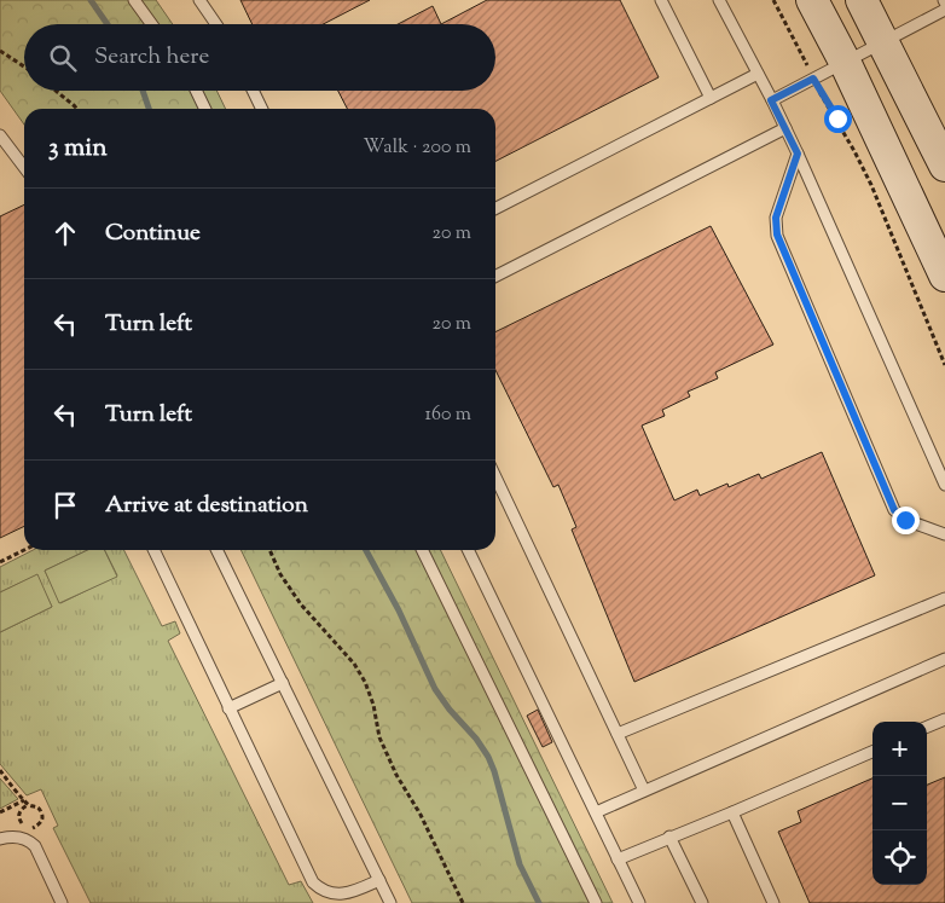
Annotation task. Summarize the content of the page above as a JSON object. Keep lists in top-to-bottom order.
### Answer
{
  "page": {
    "search": "Search here",
    "heading": ["3 min", "Walk · 200 m"],
    "list": [
      ["Continue", "20 m"],
      ["Turn left", "20 m"],
      ["Turn left", "160 m"],
      "Arrive at destination"
    ],
    "map_buttons": ["+", "−"]
  }
}
